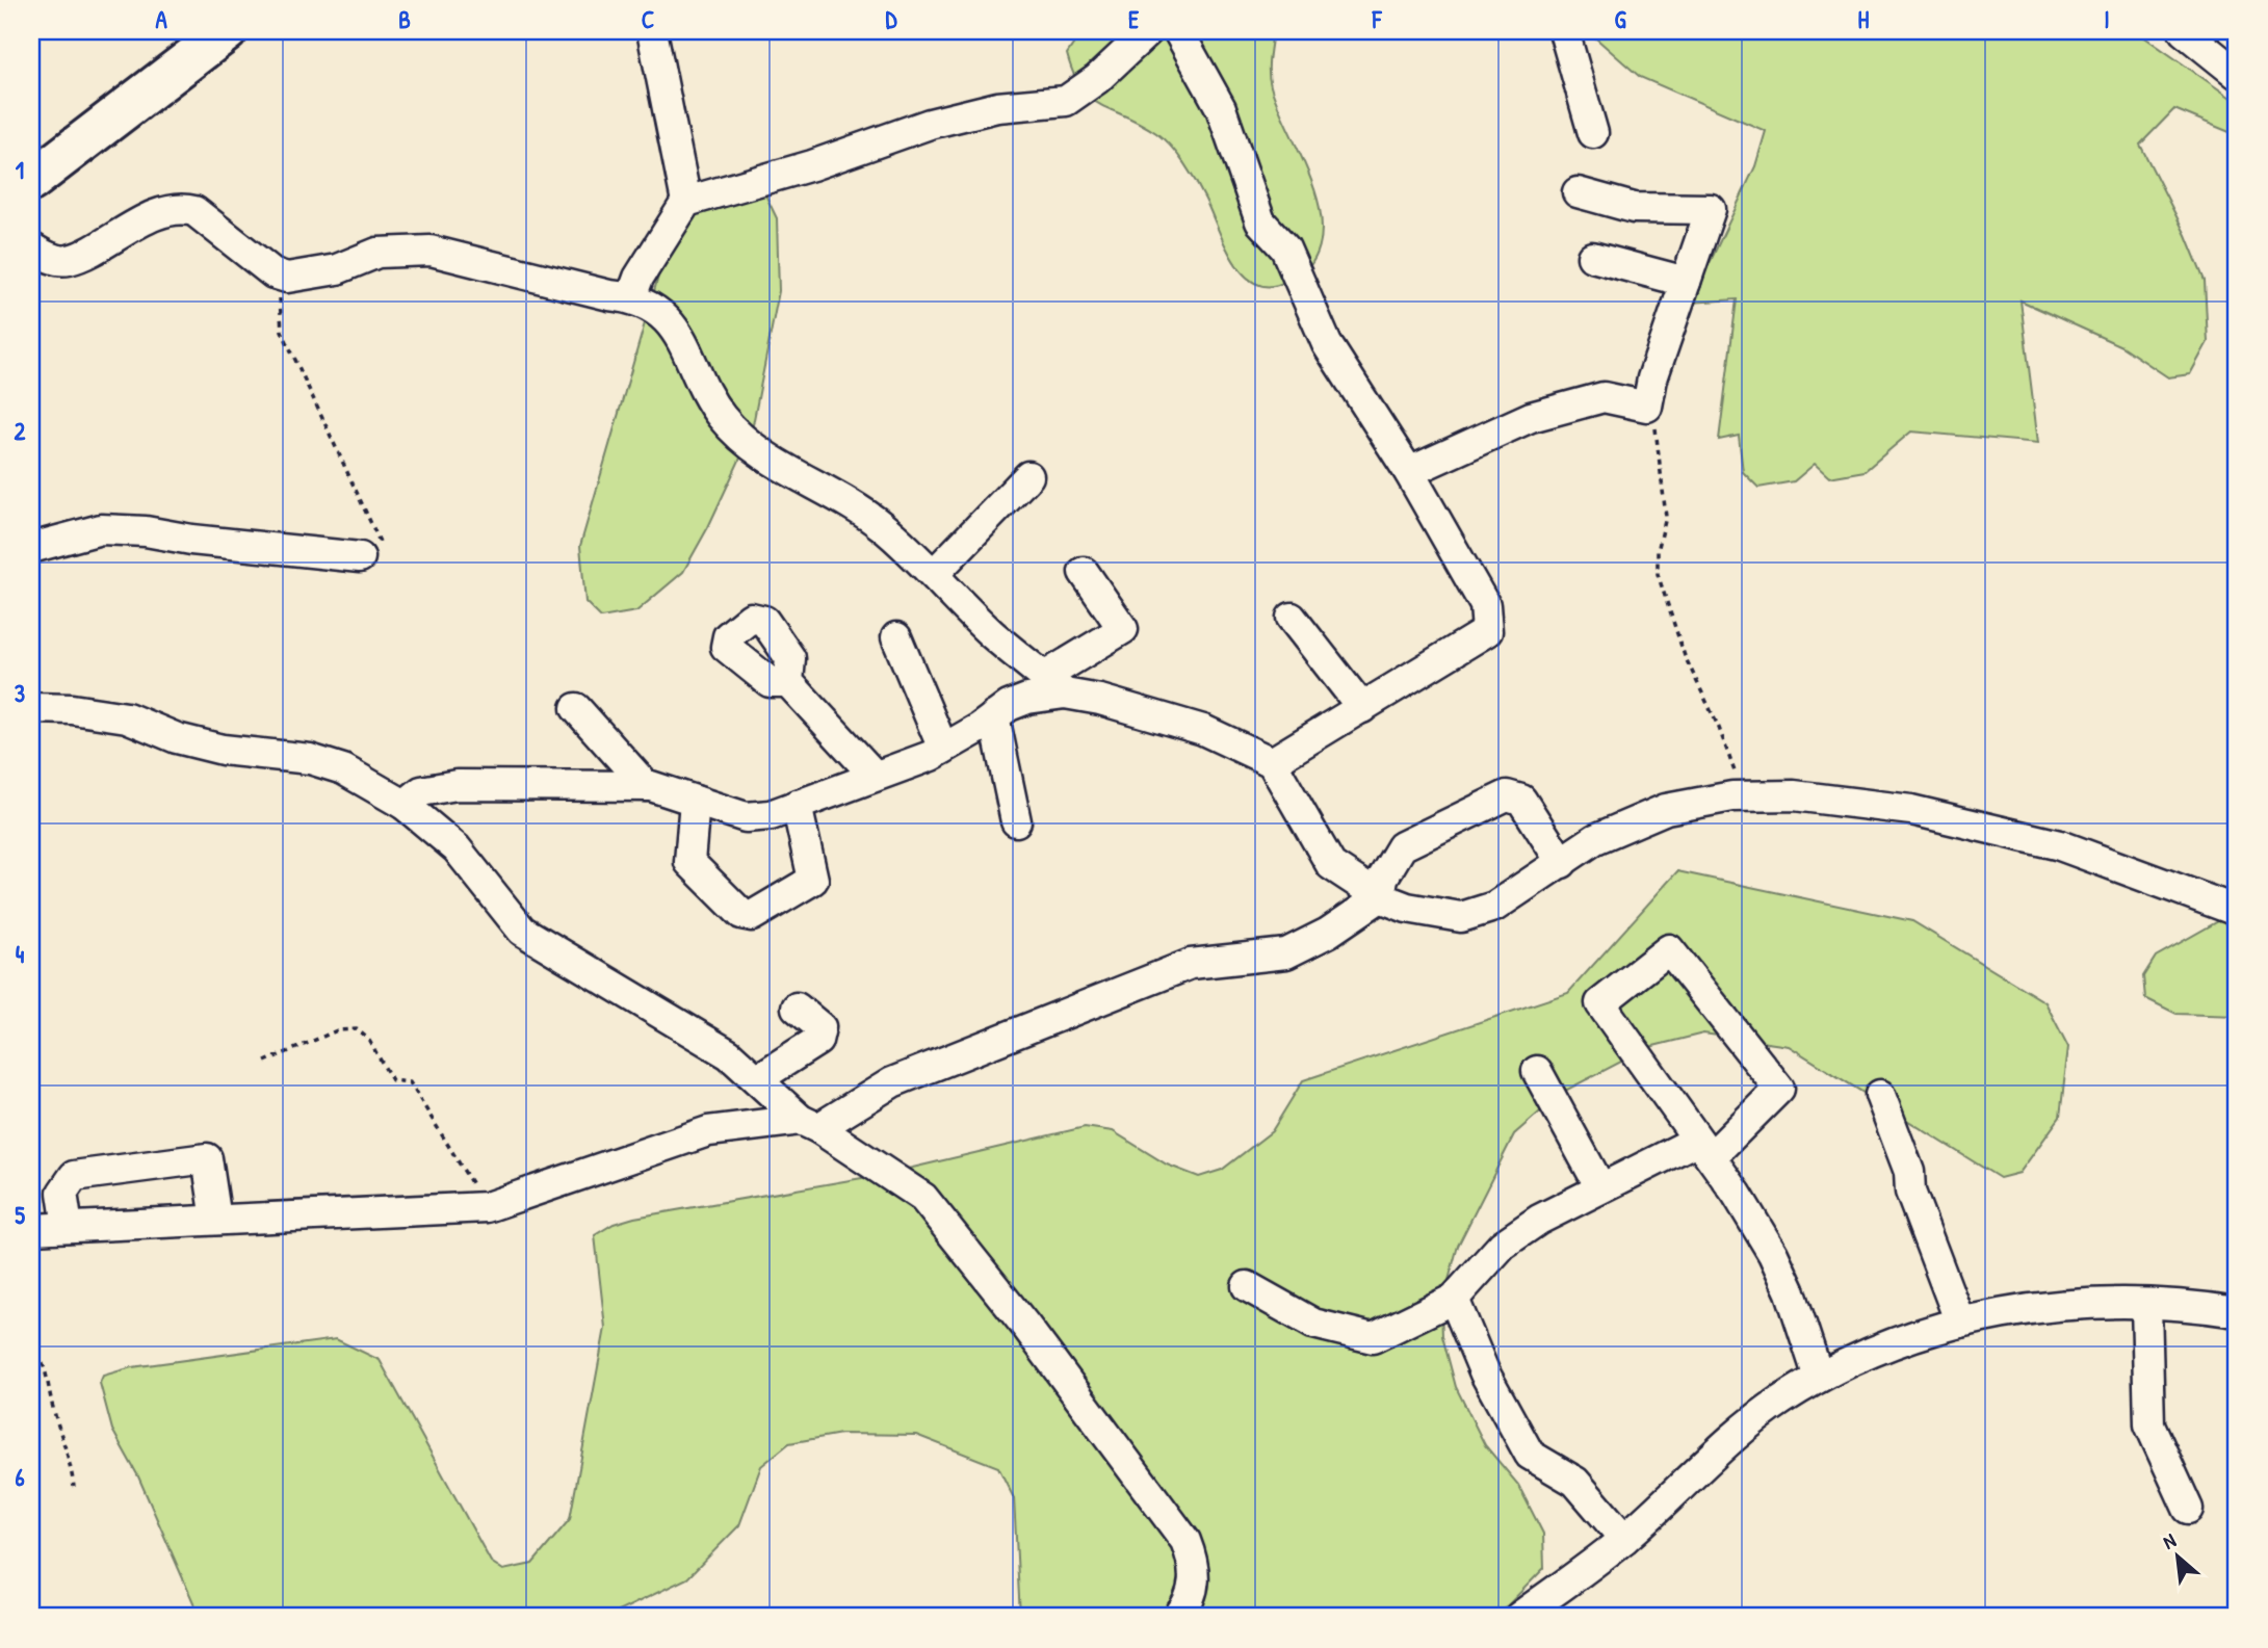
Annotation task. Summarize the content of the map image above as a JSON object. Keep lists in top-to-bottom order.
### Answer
{
  "north": "top left",
  "grid": {
    "columns": [
      "A",
      "B",
      "C",
      "D",
      "E",
      "F",
      "G",
      "H",
      "I"
    ],
    "rows": [
      "1",
      "2",
      "3",
      "4",
      "5",
      "6"
    ]
  }
}
